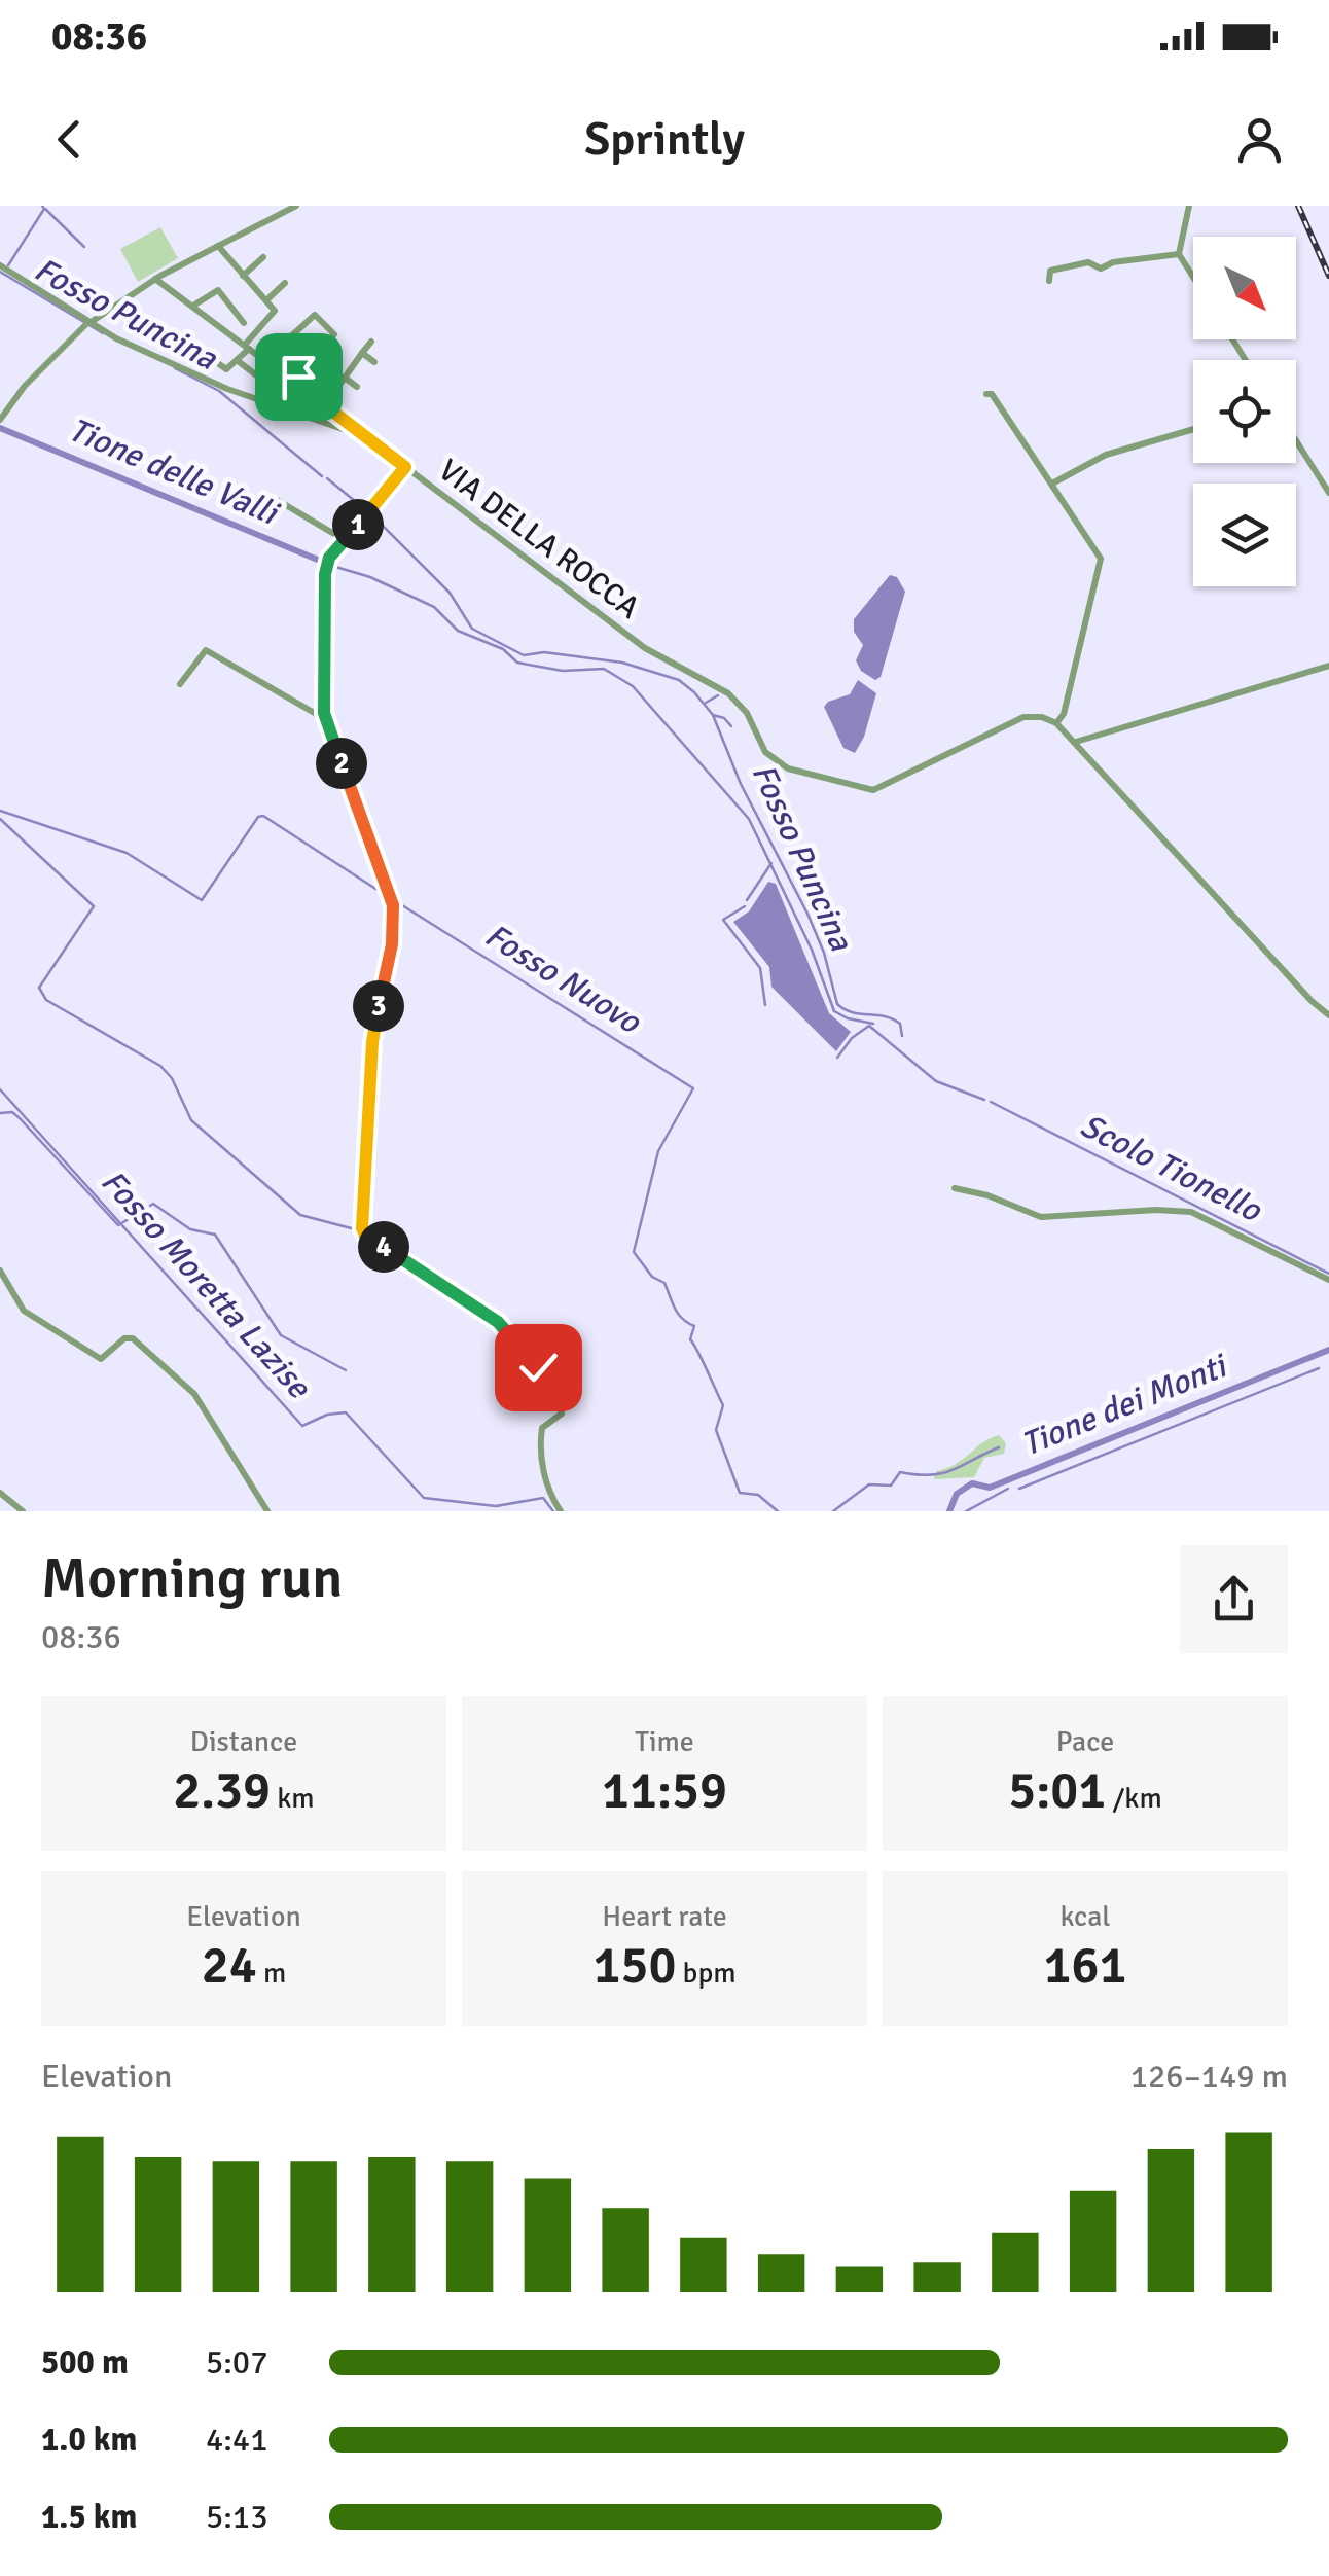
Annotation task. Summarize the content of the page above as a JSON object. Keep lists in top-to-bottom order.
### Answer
{
  "streets": {
    "street": ["VIA DELLA ROCCA"]
  },
  "water": [
    "Fosso Puncina",
    "Tione delle Valli",
    "Fosso Nuovo",
    "Scolo Tionello",
    "Fosso Moretta Lazise",
    "Tione dei Monti"
  ],
  "north": "bottom right",
  "page": {
    "status": "08:36",
    "header": "Sprintly",
    "pins": [
      "1",
      "2",
      "3",
      "4"
    ],
    "heading": ["Morning run", "08:36"],
    "stats": [
      ["Distance", "2.39 km"],
      ["Time", "11:59"],
      ["Pace", "5:01 /km"],
      ["Elevation", "24 m"],
      ["Heart rate", "150 bpm"],
      ["kcal", "161"]
    ],
    "chart": ["Elevation", "126–149 m"],
    "list": [
      {
        "name": "500 m",
        "note": "5:07"
      },
      {
        "name": "1.0 km",
        "note": "4:41"
      },
      {
        "name": "1.5 km",
        "note": "5:13"
      }
    ]
  }
}
